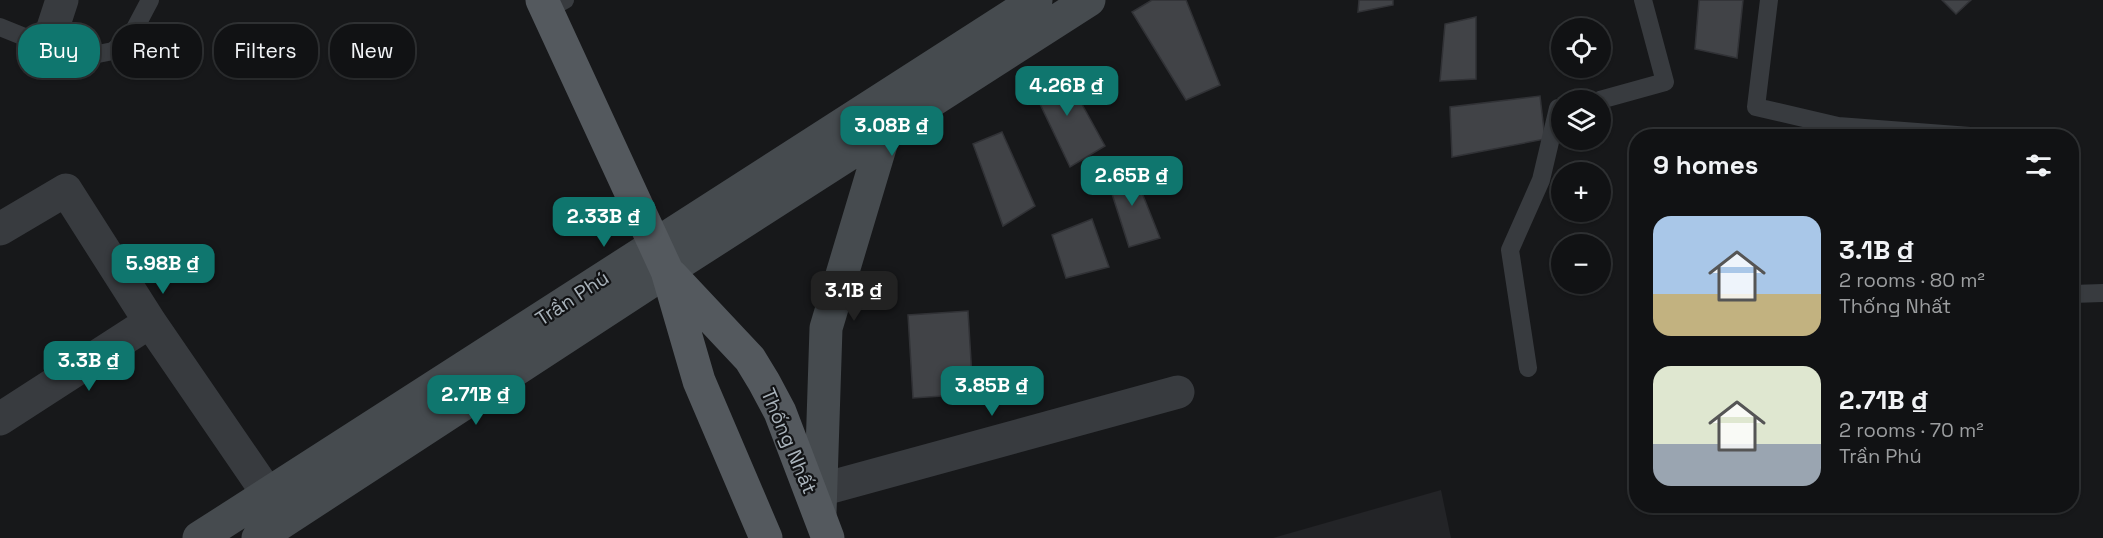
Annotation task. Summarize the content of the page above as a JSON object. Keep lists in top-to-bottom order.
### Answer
{
  "streets": {
    "main road": ["Trần Phú", "Thống Nhất"]
  },
  "crossings": [
    ["Trần Phú", "Thống Nhất"]
  ],
  "page": {
    "map_buttons": ["+", "−"],
    "chip": [
      "Buy",
      "Rent",
      "Filters",
      "New"
    ],
    "price": [
      "4.26B ₫",
      "3.08B ₫",
      "2.65B ₫",
      "2.33B ₫",
      "5.98B ₫",
      "3.1B ₫",
      "3.3B ₫",
      "3.85B ₫",
      "2.71B ₫"
    ],
    "heading": "9 homes",
    "list": [
      {
        "name": "3.1B ₫",
        "note": "2 rooms · 80 m² · Thống Nhất"
      },
      {
        "name": "2.71B ₫",
        "note": "2 rooms · 70 m² · Trần Phú"
      }
    ]
  }
}
